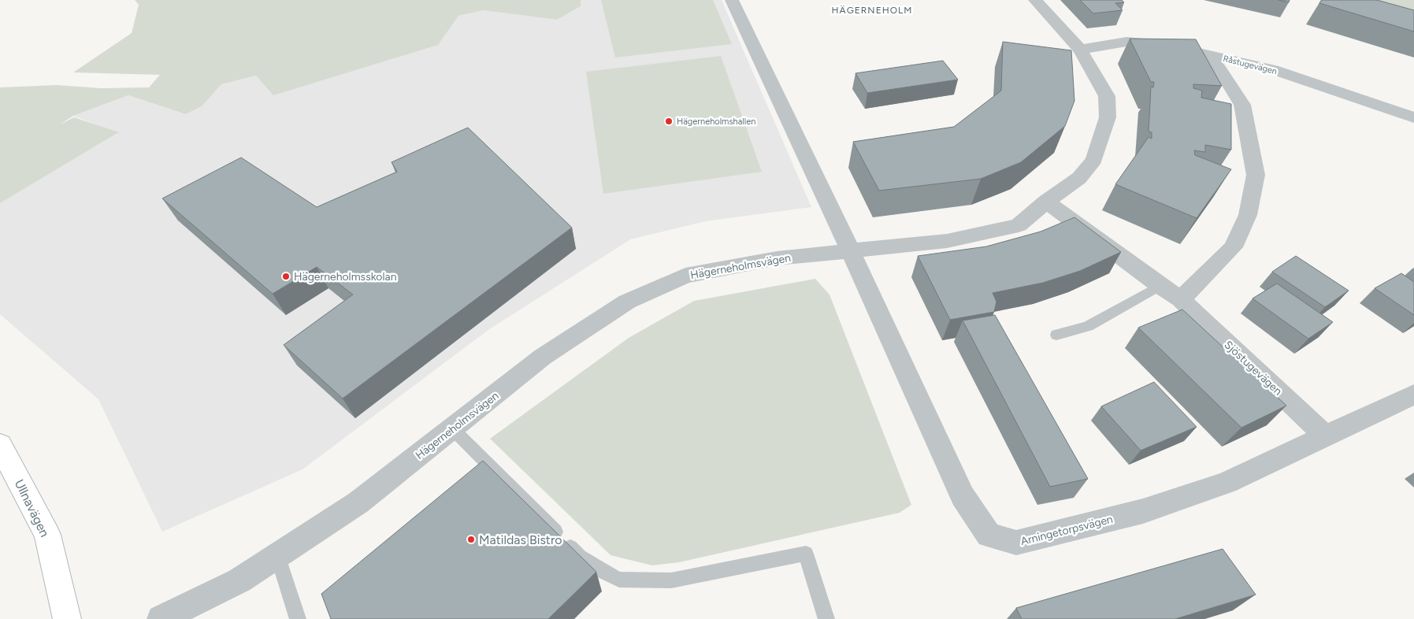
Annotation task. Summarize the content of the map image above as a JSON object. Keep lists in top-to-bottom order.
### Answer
{
  "streets": {
    "street": [
      "Råstugevägen",
      "Hägerneholmsvägen",
      "Sjöstugevägen",
      "Ullnavägen",
      "Arningetorpsvägen"
    ]
  },
  "crossings": [
    ["Råstugevägen", "Hägerneholmsvägen"],
    ["Hägerneholmsvägen", "Sjöstugevägen"],
    ["Hägerneholmsvägen", "Arningetorpsvägen"],
    ["Sjöstugevägen", "Arningetorpsvägen"]
  ],
  "districts": ["HÄGERNEHOLM"],
  "places": ["Hägerneholmshallen", "Hägerneholmsskolan", "Matildas Bistro"]
}
